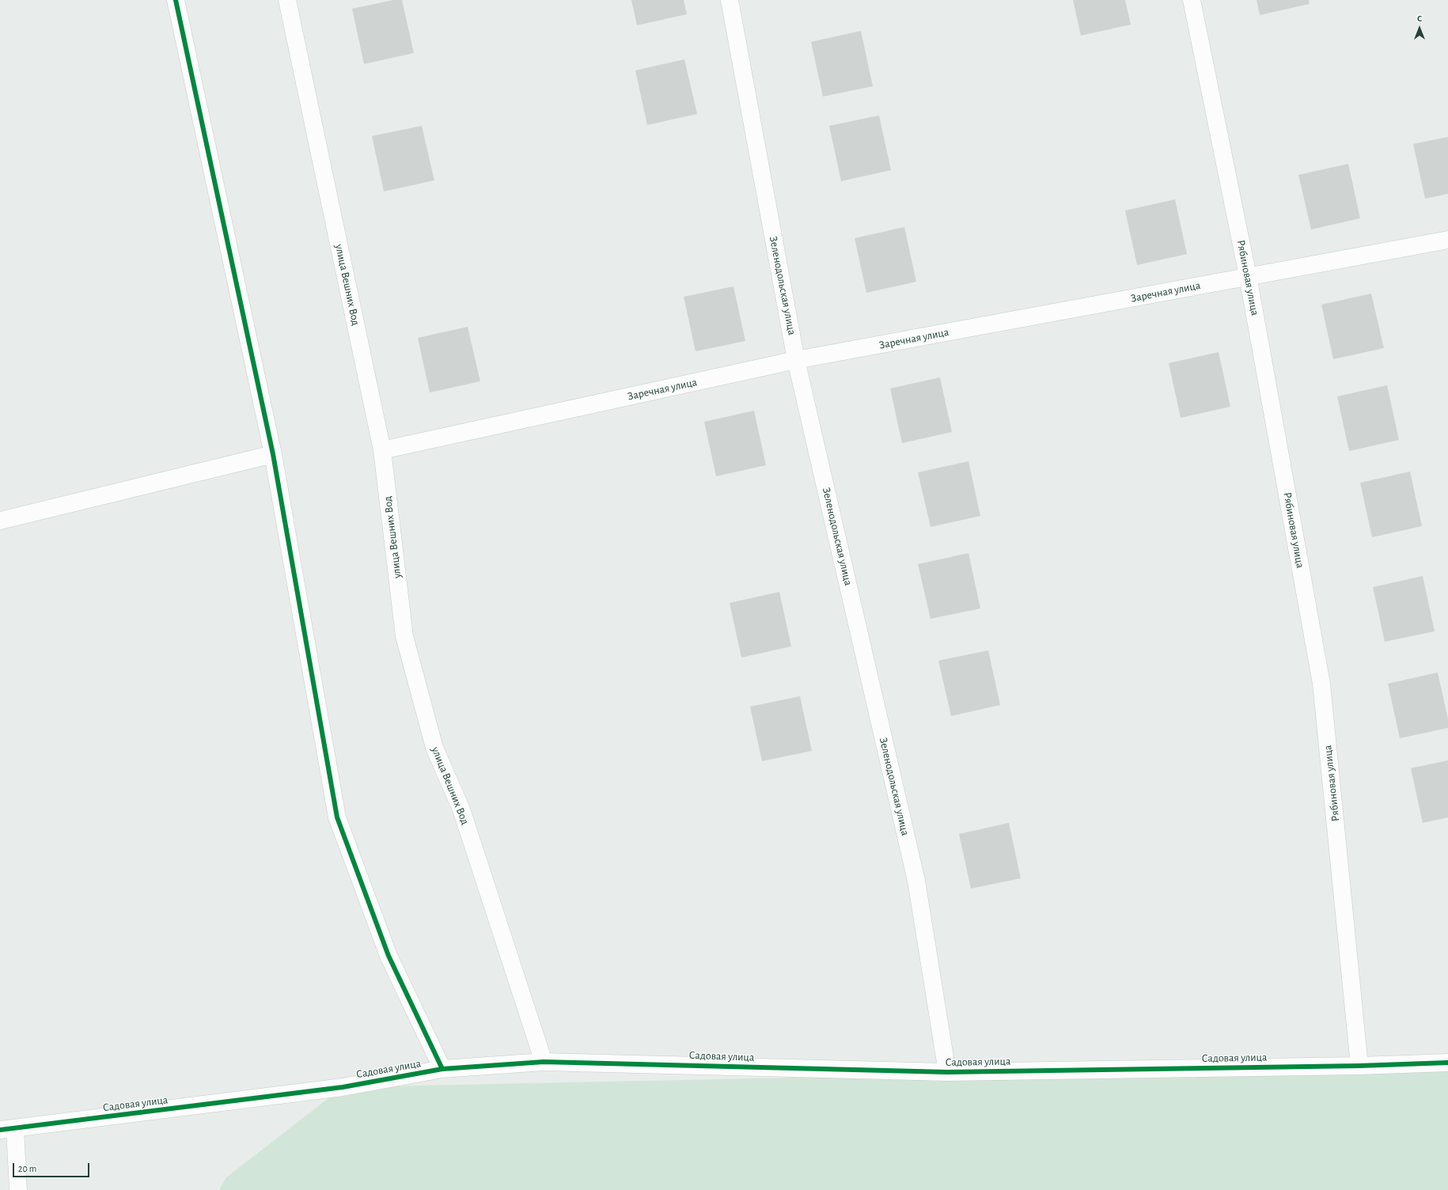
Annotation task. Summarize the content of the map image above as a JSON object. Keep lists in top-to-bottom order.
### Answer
{
  "streets": {
    "street": [
      "Рябиновая улица",
      "улица Вешних Вод",
      "Зеленодольская улица",
      "Заречная улица",
      "Садовая улица"
    ]
  },
  "crossings": [
    ["Рябиновая улица", "Заречная улица"],
    ["Рябиновая улица", "Садовая улица"],
    ["улица Вешних Вод", "Заречная улица"],
    ["улица Вешних Вод", "Садовая улица"],
    ["Зеленодольская улица", "Заречная улица"],
    ["Зеленодольская улица", "Садовая улица"]
  ],
  "scale_bar": "20 m",
  "north": "top"
}
